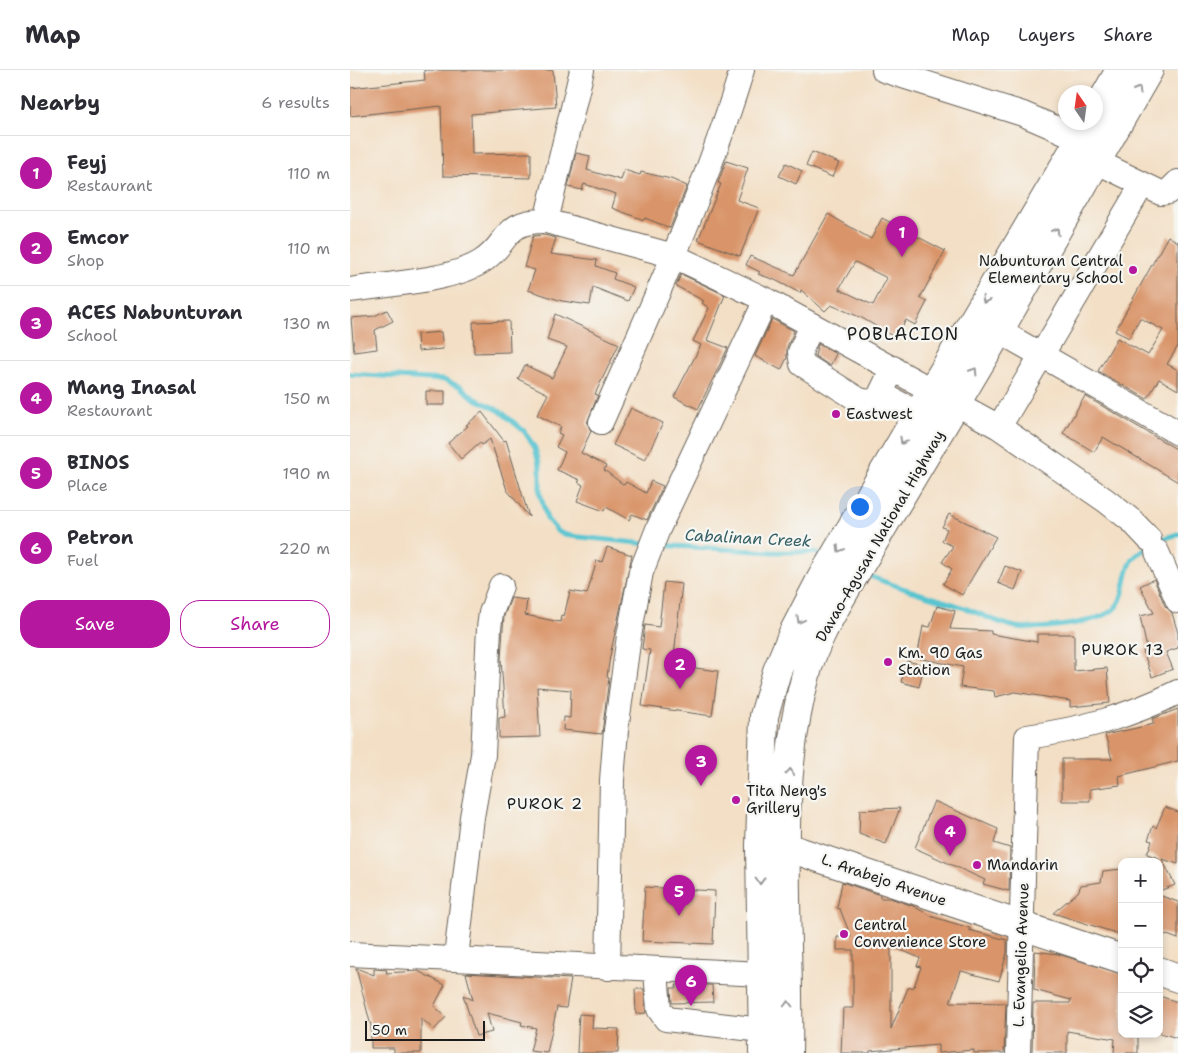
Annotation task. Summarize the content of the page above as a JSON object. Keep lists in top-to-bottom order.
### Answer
{
  "streets": {
    "main road": ["Davao-Agusan National Highway", "L. Arabejo Avenue"],
    "street": ["L. Evangelio Avenue"]
  },
  "crossings": [
    ["Davao-Agusan National Highway", "L. Arabejo Avenue"],
    ["L. Arabejo Avenue", "L. Evangelio Avenue"]
  ],
  "districts": ["POBLACION", "PUROK 13", "PUROK 2"],
  "water": ["Cabalinan Creek"],
  "places": [
    "Nabunturan Central Elementary School",
    "Eastwest",
    "Km. 90 Gas Station",
    "Tita Neng's Grillery",
    "Mandarin",
    "Central Convenience Store"
  ],
  "scale_bar": "50 m",
  "north": "top",
  "page": {
    "header": "Map",
    "nav": ["Map", "Layers", "Share"],
    "heading": ["Nearby", "6 results"],
    "list": [
      {
        "mark": "1",
        "name": "Feyj",
        "note": "Restaurant",
        "value": "110 m"
      },
      {
        "mark": "2",
        "name": "Emcor",
        "note": "Shop",
        "value": "110 m"
      },
      {
        "mark": "3",
        "name": "ACES Nabunturan",
        "note": "School",
        "value": "130 m"
      },
      {
        "mark": "4",
        "name": "Mang Inasal",
        "note": "Restaurant",
        "value": "150 m"
      },
      {
        "mark": "5",
        "name": "BINOS",
        "note": "Place",
        "value": "190 m"
      },
      {
        "mark": "6",
        "name": "Petron",
        "note": "Fuel",
        "value": "220 m"
      }
    ],
    "pins": [
      "1",
      "2",
      "3",
      "4",
      "5",
      "6"
    ],
    "buttons": ["Save", "Share"],
    "map_buttons": ["+", "−"],
    "scale": "50 m"
  }
}
